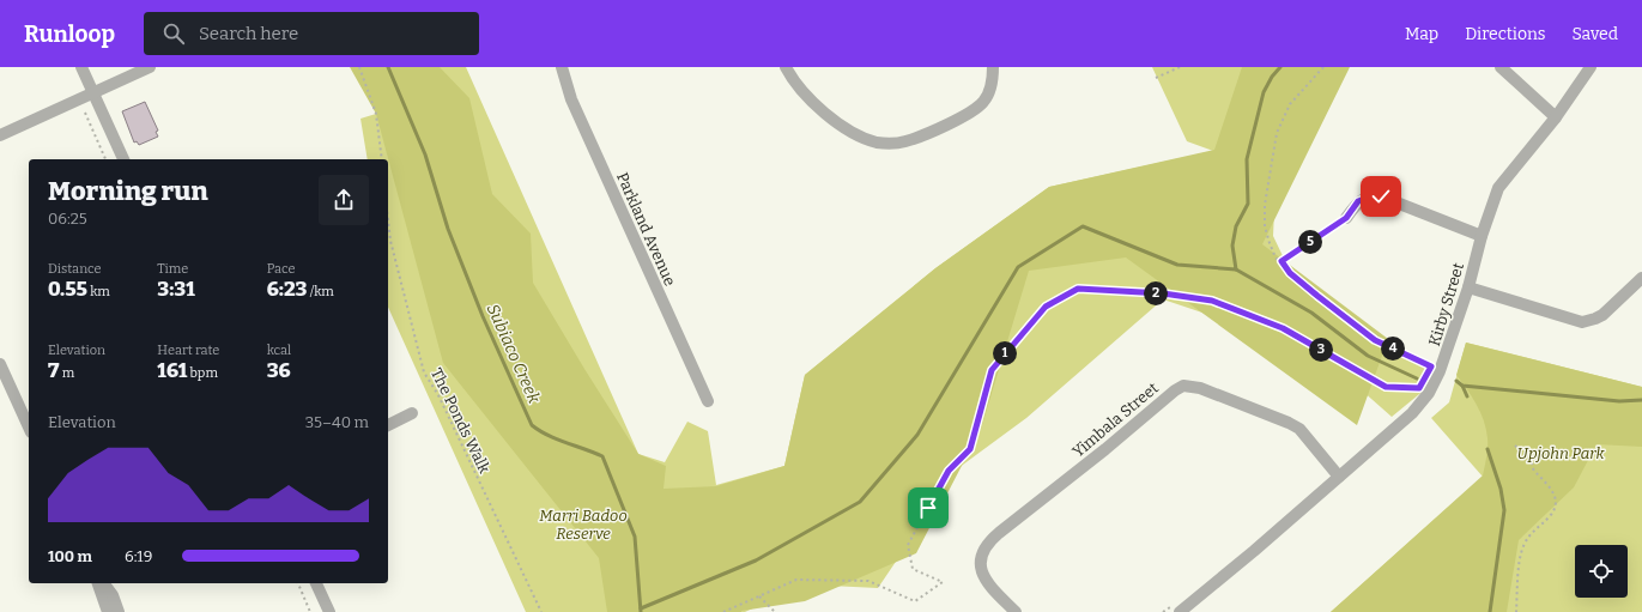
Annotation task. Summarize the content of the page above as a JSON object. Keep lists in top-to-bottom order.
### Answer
{
  "streets": {
    "street": ["Parkland Avenue", "Kirby Street", "Yimbala Street"],
    "path": ["The Ponds Walk"]
  },
  "crossings": [
    ["Kirby Street", "Yimbala Street"]
  ],
  "water": ["Subiaco Creek"],
  "parks": ["Upjohn Park", "Marri Badoo Reserve"],
  "page": {
    "header": "Runloop",
    "search": "Search here",
    "nav": ["Map", "Directions", "Saved"],
    "heading": ["Morning run", "06:25"],
    "pins": [
      "5",
      "2",
      "4",
      "3",
      "1"
    ],
    "stats": [
      ["Distance", "0.55 km"],
      ["Time", "3:31"],
      ["Pace", "6:23 /km"],
      ["Elevation", "7 m"],
      ["Heart rate", "161 bpm"],
      ["kcal", "36"]
    ],
    "chart": ["Elevation", "35–40 m"],
    "list": [
      {
        "name": "100 m",
        "note": "6:19"
      }
    ]
  }
}
